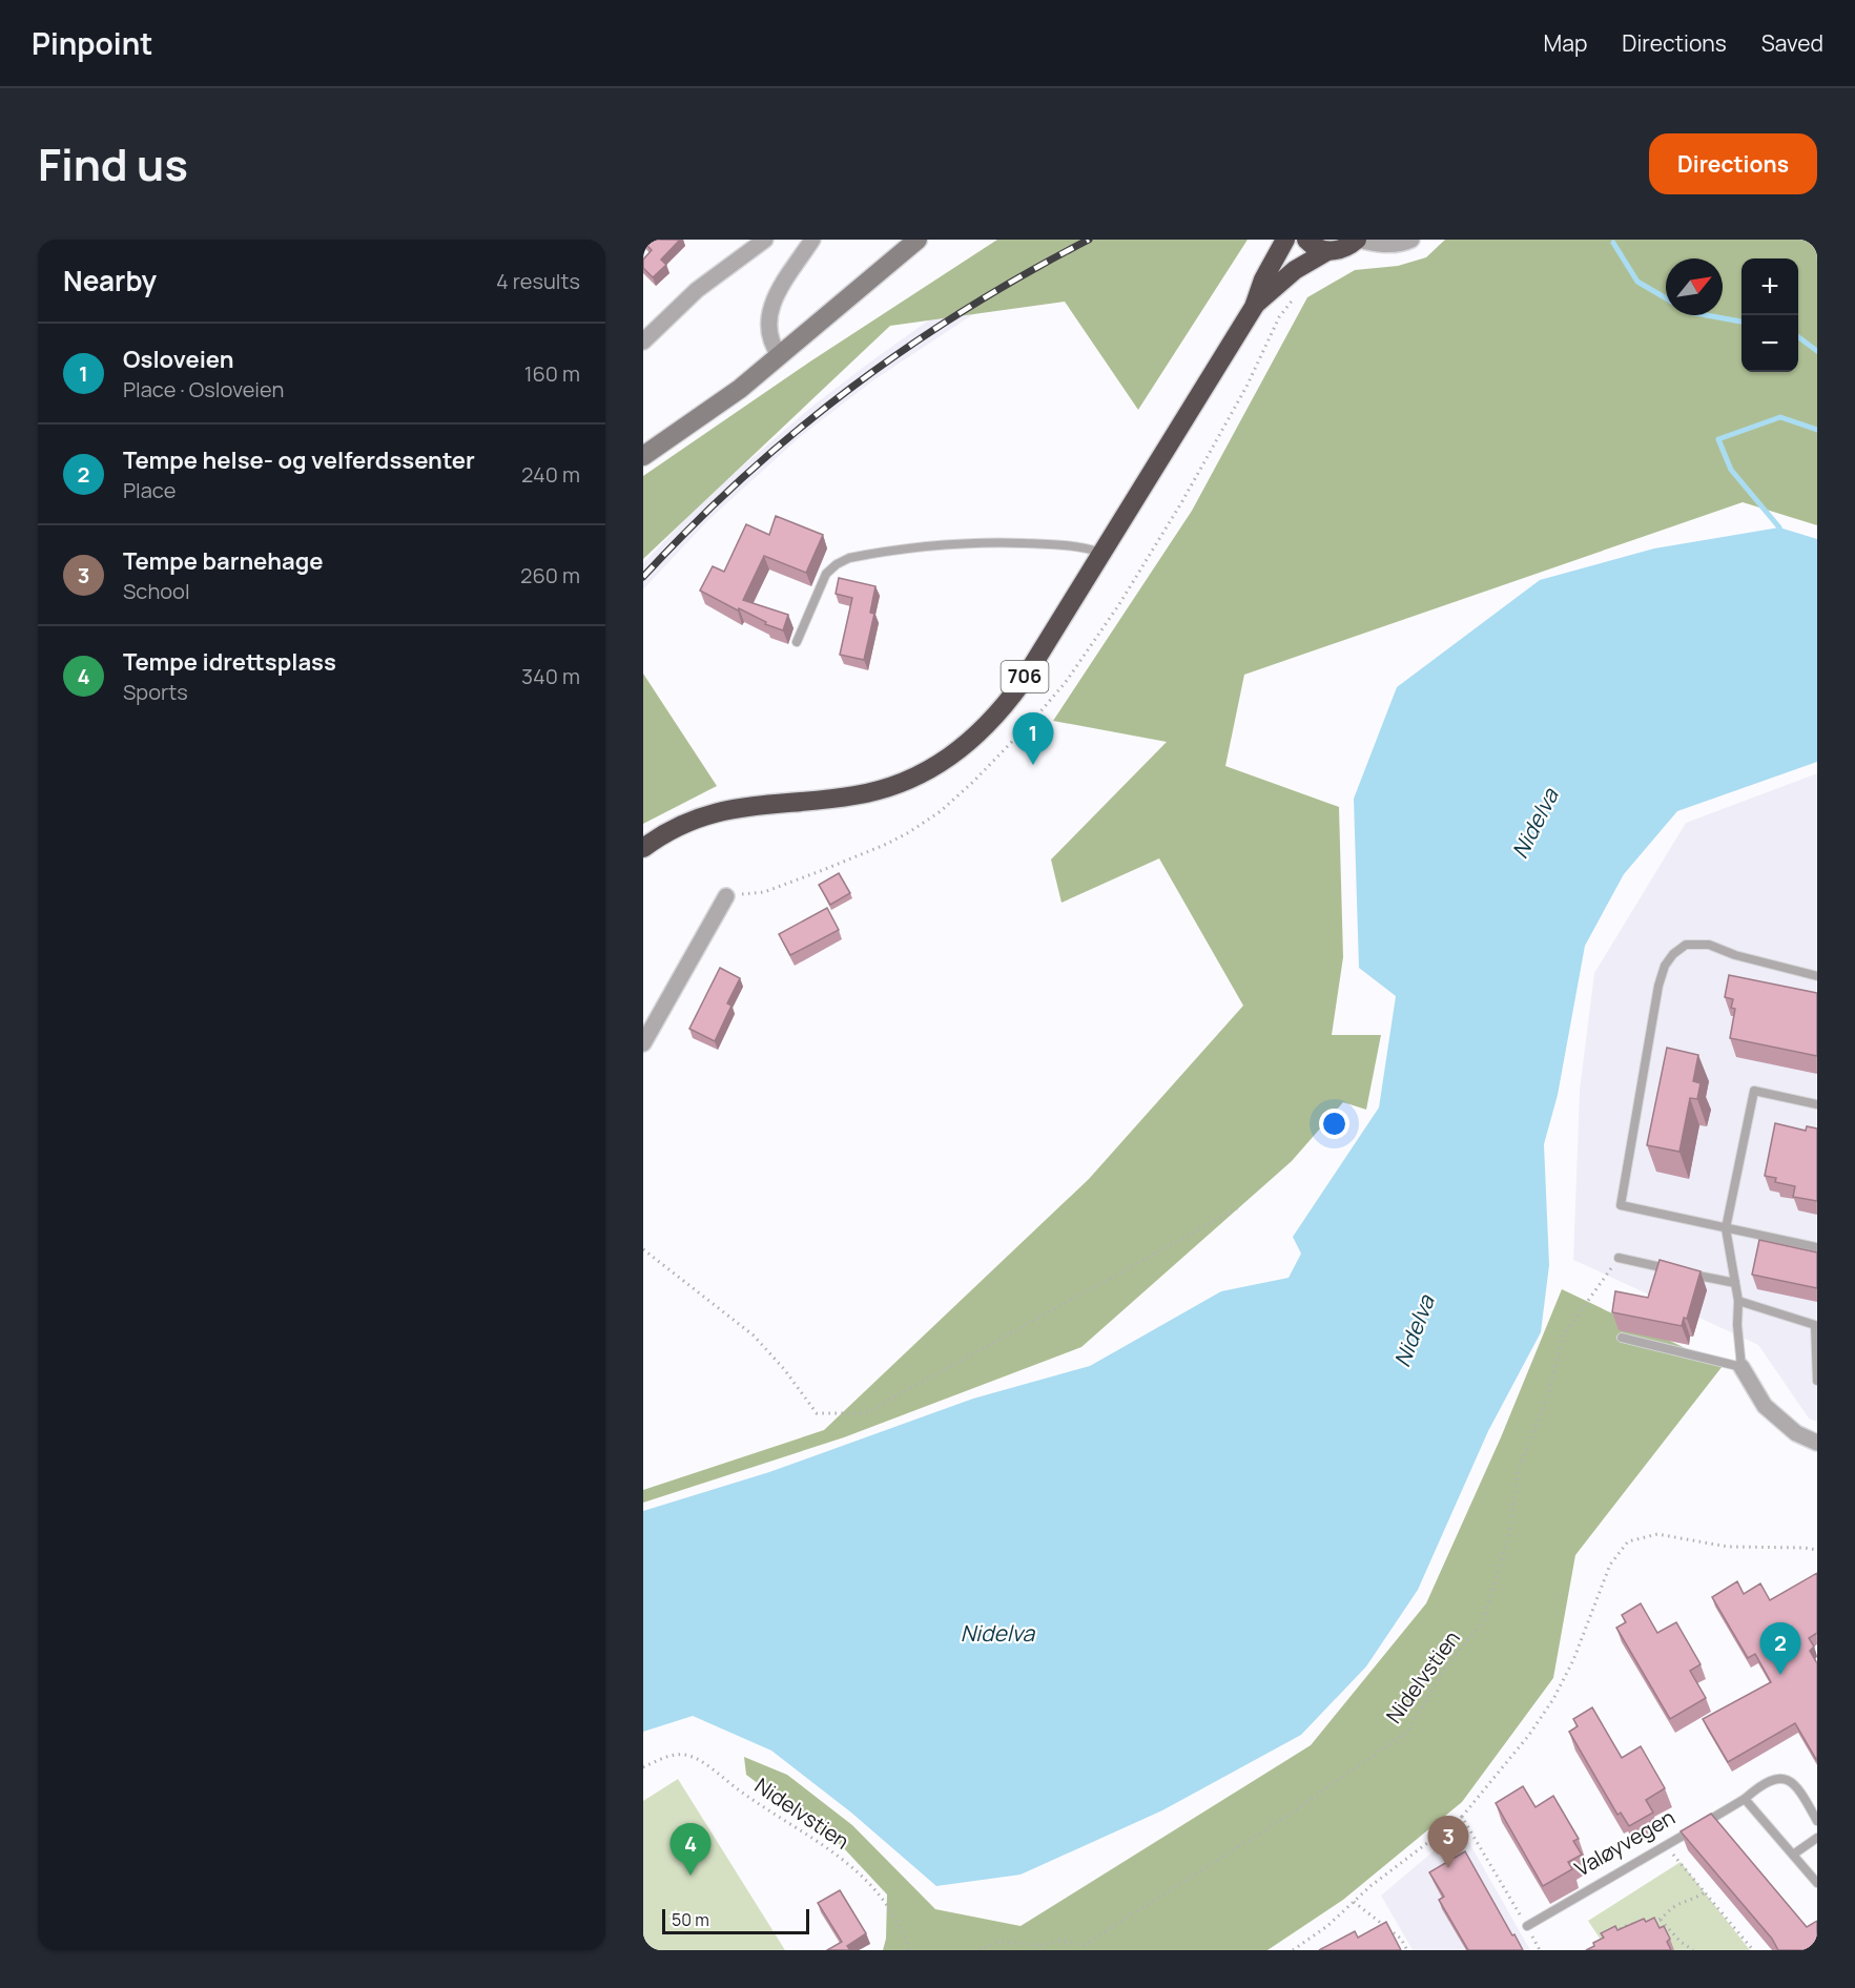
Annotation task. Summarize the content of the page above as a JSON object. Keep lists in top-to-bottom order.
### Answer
{
  "streets": {
    "highway": ["706"],
    "lane": ["Valøyvegen"],
    "path": ["Nidelvstien"]
  },
  "water": ["Nidelva"],
  "scale_bar": "50 m",
  "north": "top right",
  "page": {
    "header": "Pinpoint",
    "nav": ["Map", "Directions", "Saved"],
    "title": "Find us",
    "buttons": "Directions",
    "heading": ["Nearby", "4 results"],
    "map_buttons": ["+", "−"],
    "list": [
      {
        "mark": "1",
        "name": "Osloveien",
        "note": "Place · Osloveien",
        "value": "160 m"
      },
      {
        "mark": "2",
        "name": "Tempe helse- og velferdssenter",
        "note": "Place",
        "value": "240 m"
      },
      {
        "mark": "3",
        "name": "Tempe barnehage",
        "note": "School",
        "value": "260 m"
      },
      {
        "mark": "4",
        "name": "Tempe idrettsplass",
        "note": "Sports",
        "value": "340 m"
      }
    ],
    "pins": [
      "1",
      "2",
      "3",
      "4"
    ],
    "scale": "50 m"
  }
}
